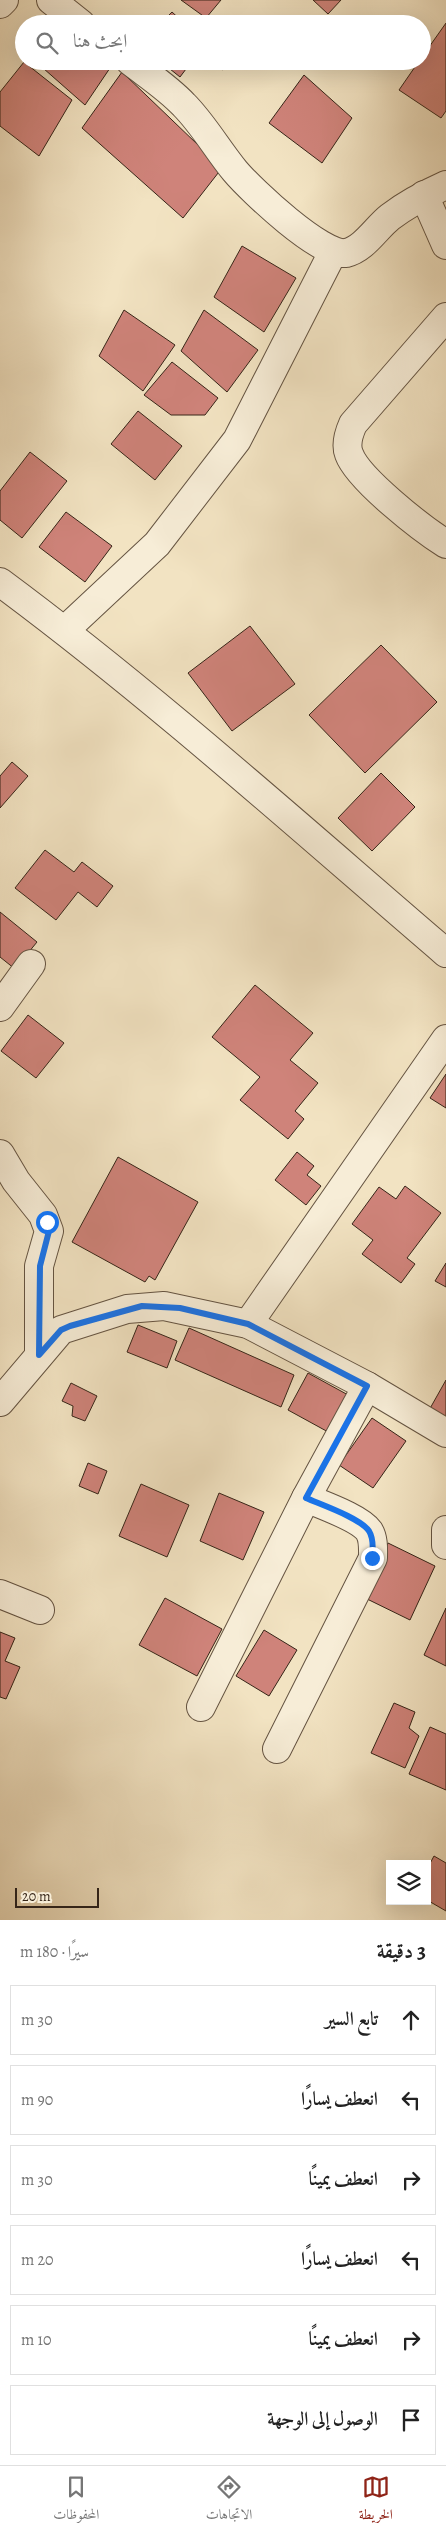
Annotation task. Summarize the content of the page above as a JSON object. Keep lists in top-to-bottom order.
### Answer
{
  "scale_bar": "20 m",
  "page": {
    "search": "ابحث هنا",
    "scale": "20 m",
    "heading": ["3 دقيقة", "سيرًا · 180 m"],
    "list": [
      ["تابع السير", "30 m"],
      ["انعطف يسارًا", "90 m"],
      ["انعطف يمينًا", "30 m"],
      ["انعطف يسارًا", "20 m"],
      ["انعطف يمينًا", "10 m"],
      "الوصول إلى الوجهة"
    ],
    "nav": ["الخريطة", "الاتجاهات", "المحفوظات"]
  }
}
